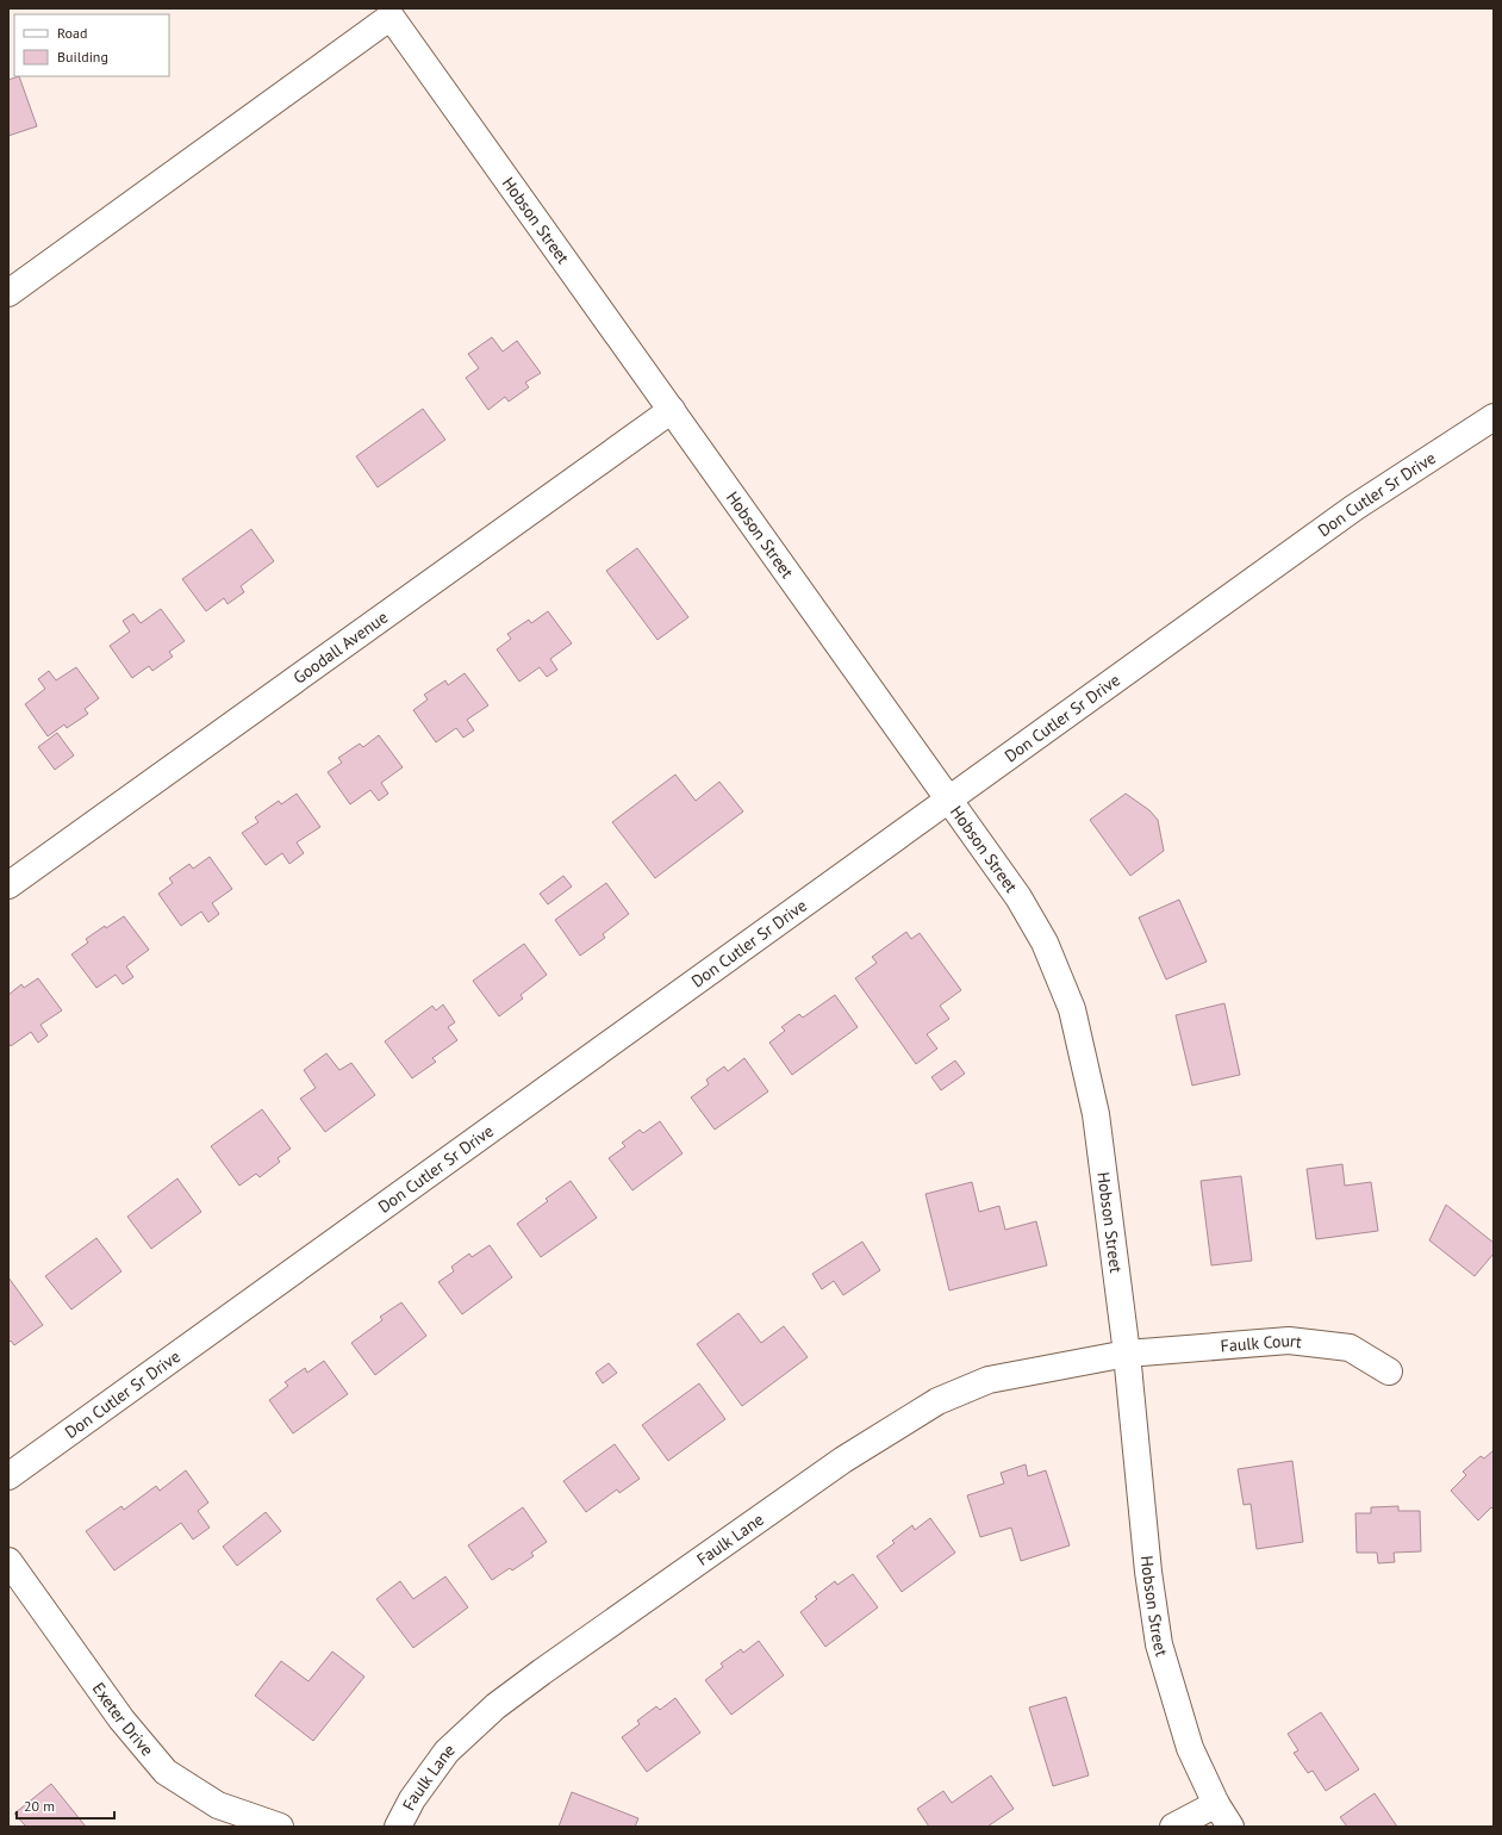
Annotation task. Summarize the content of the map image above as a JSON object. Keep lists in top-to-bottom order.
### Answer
{
  "streets": {
    "street": [
      "Hobson Street",
      "Don Cutler Sr Drive",
      "Goodall Avenue",
      "Faulk Court",
      "Faulk Lane",
      "Exeter Drive"
    ]
  },
  "crossings": [
    ["Hobson Street", "Don Cutler Sr Drive"],
    ["Hobson Street", "Goodall Avenue"],
    ["Hobson Street", "Faulk Court"],
    ["Hobson Street", "Faulk Lane"],
    ["Faulk Court", "Faulk Lane"]
  ],
  "legend": ["Road", "Building"],
  "scale_bar": "20 m"
}
